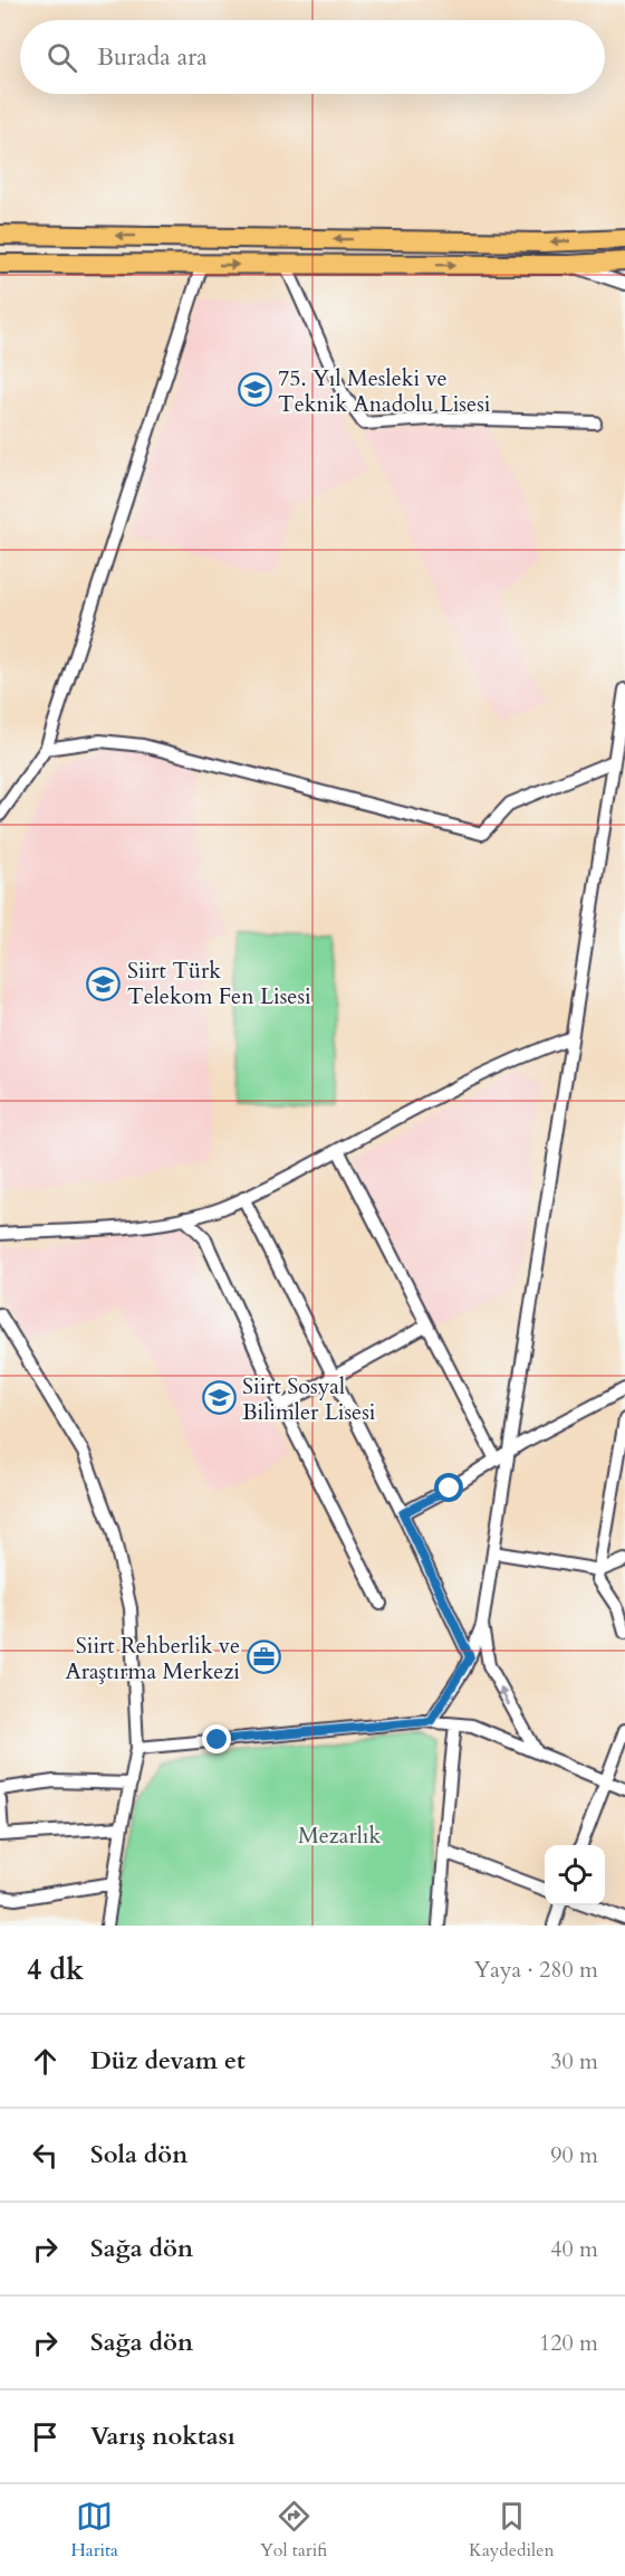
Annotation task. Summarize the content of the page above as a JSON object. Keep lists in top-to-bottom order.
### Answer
{
  "parks": ["Mezarlık"],
  "places": {
    "school or university": ["75. Yıl Mesleki ve Teknik Anadolu Lisesi", "Siirt Türk Telekom Fen Lisesi", "Siirt Sosyal Bilimler Lisesi"],
    "office": ["Siirt Rehberlik ve Araştırma Merkezi"]
  },
  "page": {
    "search": "Burada ara",
    "heading": ["4 dk", "Yaya · 280 m"],
    "list": [
      ["Düz devam et", "30 m"],
      ["Sola dön", "90 m"],
      ["Sağa dön", "40 m"],
      ["Sağa dön", "120 m"],
      "Varış noktası"
    ],
    "nav": ["Harita", "Yol tarifi", "Kaydedilen"]
  }
}
